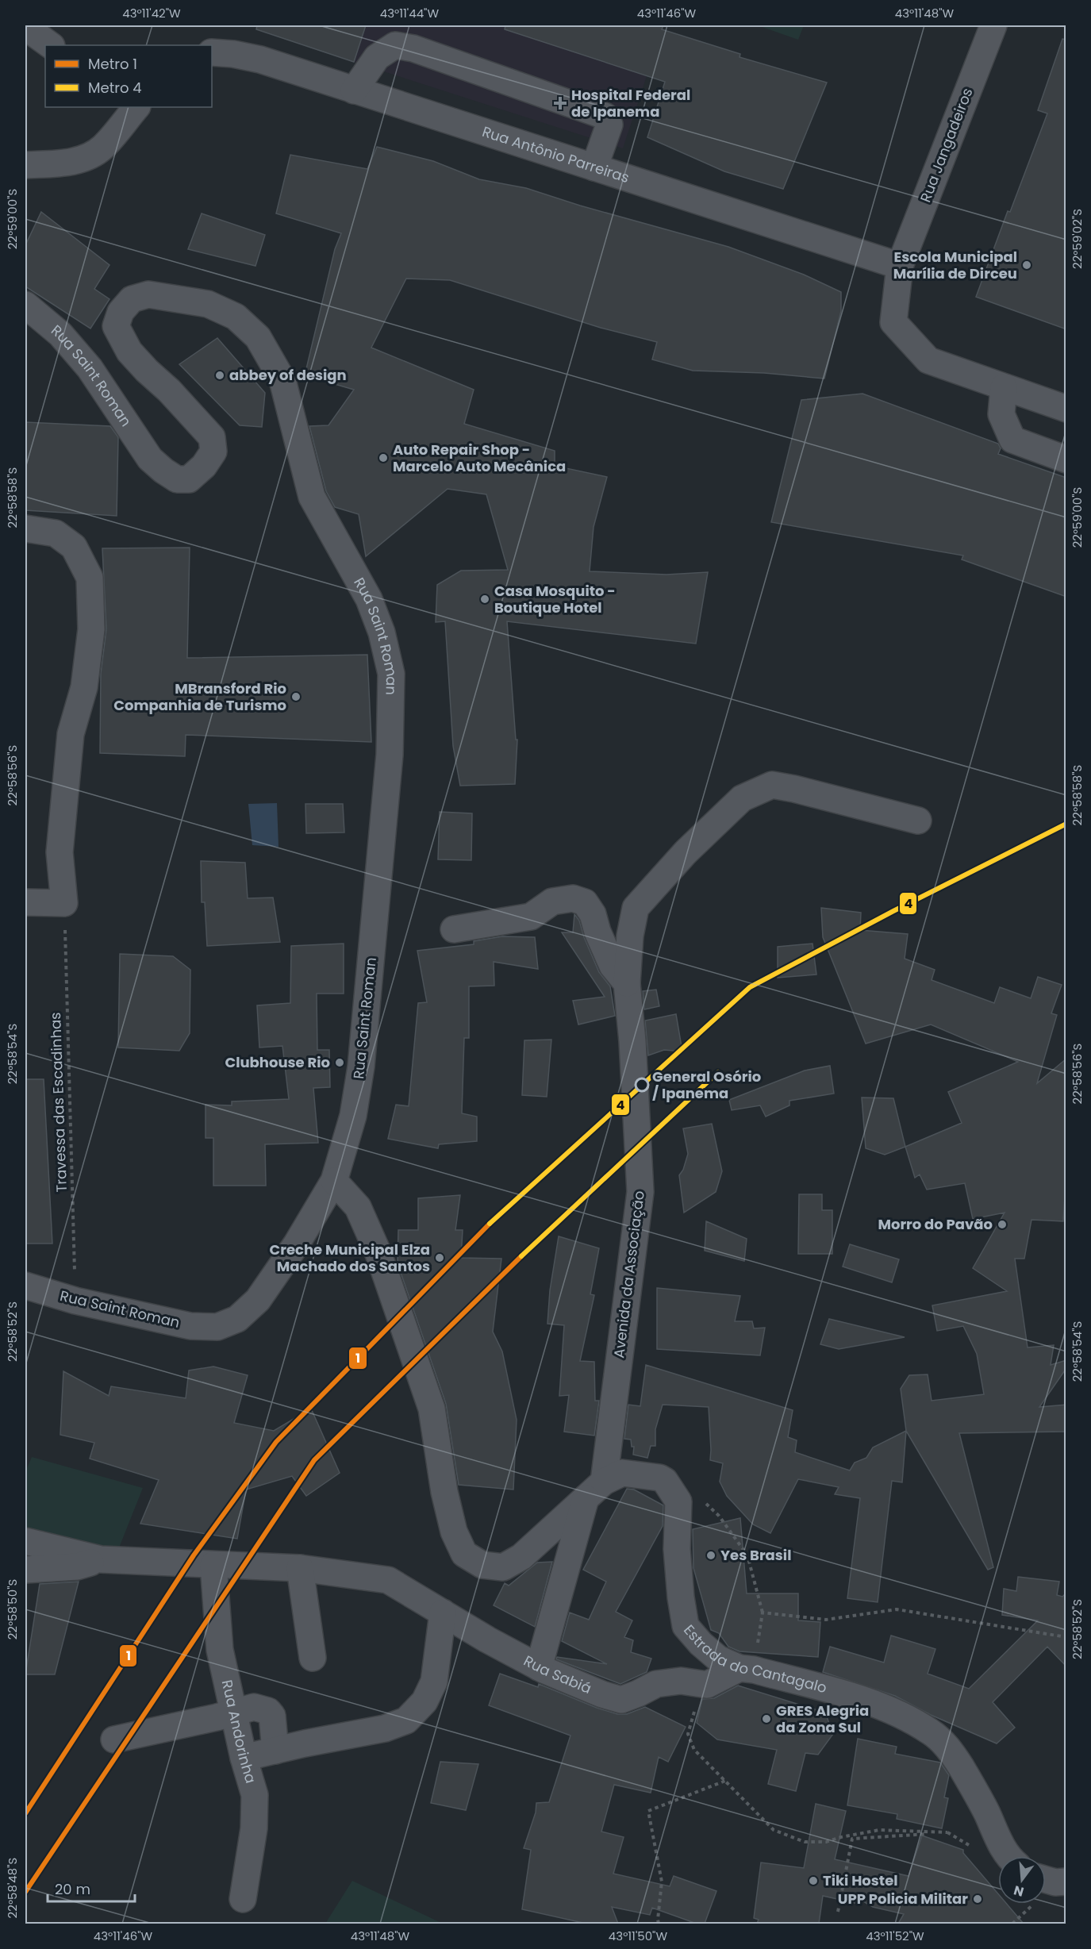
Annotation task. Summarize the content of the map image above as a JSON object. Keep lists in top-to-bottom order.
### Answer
{
  "streets": {
    "street": [
      "Rua Jangadeiros",
      "Rua Antônio Parreiras",
      "Rua Saint Roman",
      "Avenida da Associação",
      "Estrada do Cantagalo",
      "Rua Sabiá",
      "Rua Andorinha"
    ],
    "path": ["Travessa das Escadinhas"]
  },
  "crossings": [
    ["Rua Jangadeiros", "Rua Antônio Parreiras"],
    ["Rua Saint Roman", "Travessa das Escadinhas"],
    ["Rua Saint Roman", "Estrada do Cantagalo"],
    ["Avenida da Associação", "Estrada do Cantagalo"],
    ["Avenida da Associação", "Rua Sabiá"],
    ["Estrada do Cantagalo", "Rua Sabiá"]
  ],
  "places": {
    "health": ["Hospital Federal de Ipanema"],
    "other": [
      "Escola Municipal Marília de Dirceu",
      "abbey of design",
      "Auto Repair Shop - Marcelo Auto Mecânica",
      "Casa Mosquito - Boutique Hotel",
      "MBransford Rio Companhia de Turismo",
      "Clubhouse Rio",
      "General Osório / Ipanema",
      "Morro do Pavão",
      "Creche Municipal Elza Machado dos Santos",
      "Yes Brasil",
      "GRES Alegria da Zona Sul",
      "Tiki Hostel",
      "UPP Policia Militar"
    ]
  },
  "lines": ["metro line 4", "metro line 1"],
  "legend": ["Metro 1", "Metro 4"],
  "scale_bar": "20 m",
  "north": "bottom",
  "coordinates": [
    "43°11'42\"W",
    "43°11'44\"W",
    "43°11'46\"W",
    "43°11'48\"W",
    "22°59'00\"S",
    "22°59'02\"S",
    "22°58'58\"S",
    "22°58'56\"S",
    "22°58'54\"S",
    "22°58'52\"S",
    "22°58'50\"S",
    "22°58'48\"S",
    "43°11'50\"W",
    "43°11'52\"W"
  ]
}
